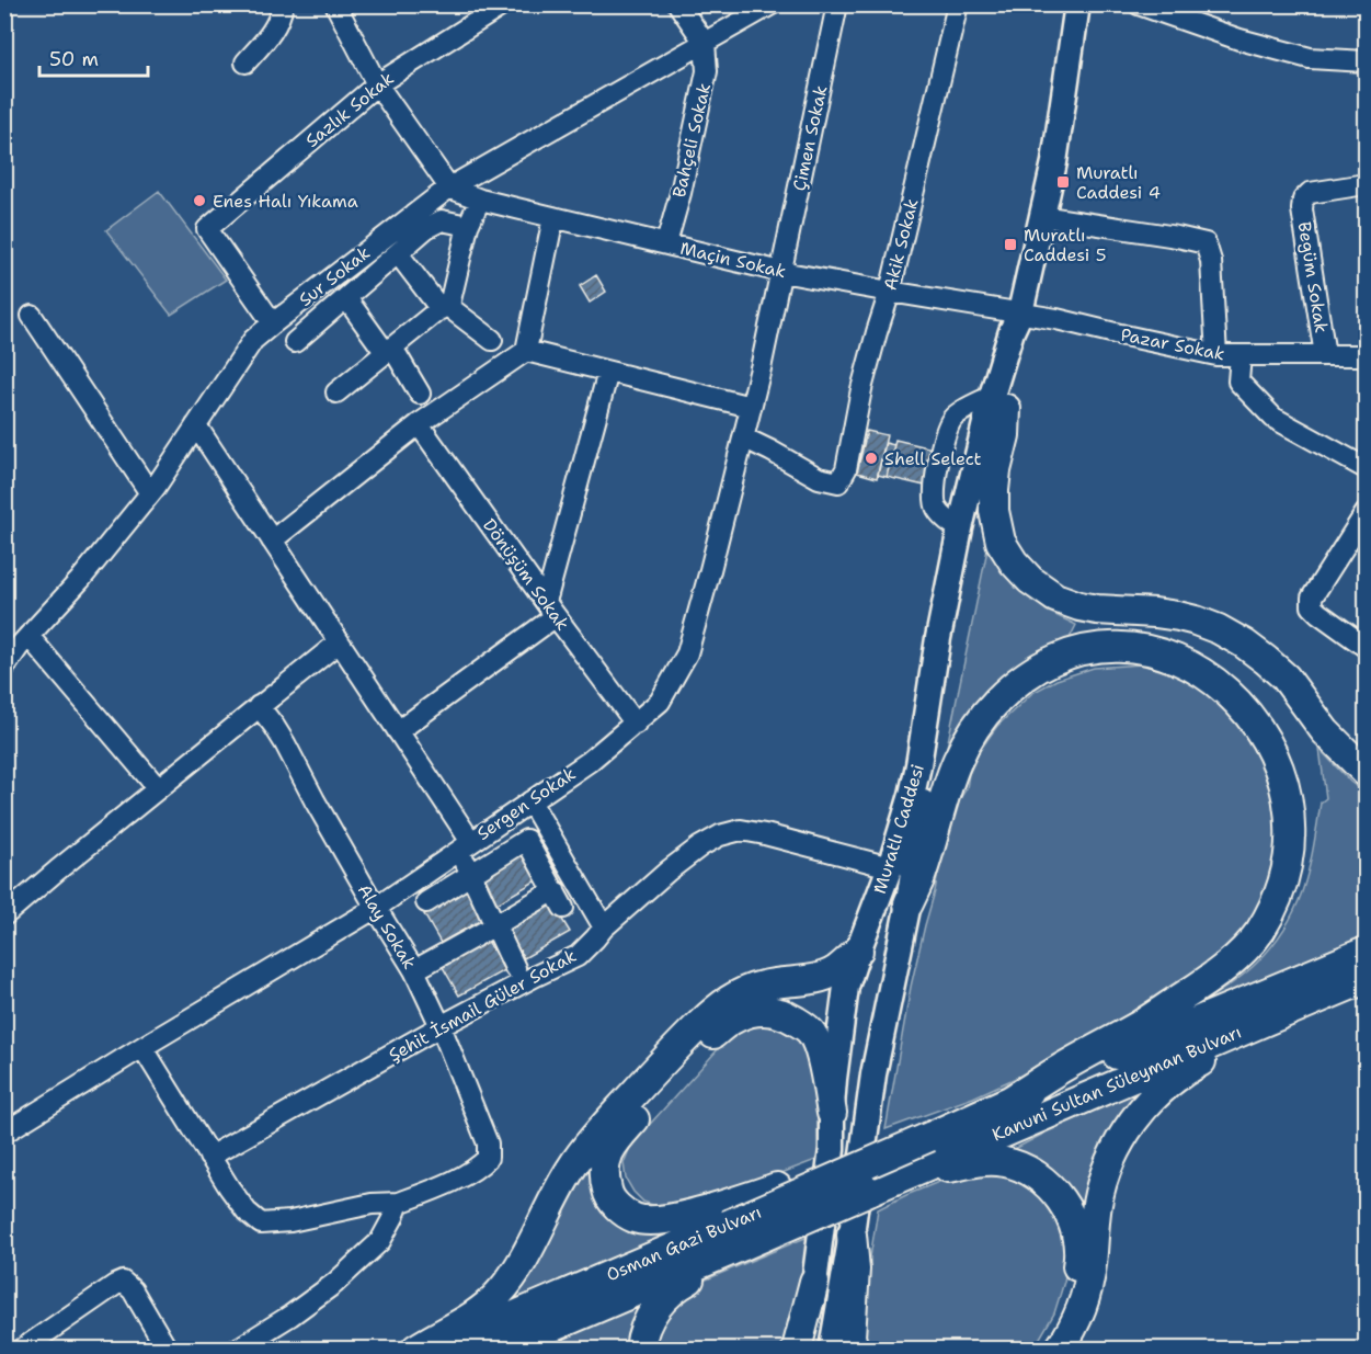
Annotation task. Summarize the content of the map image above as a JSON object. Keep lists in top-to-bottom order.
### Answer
{
  "streets": {
    "highway": ["Kanuni Sultan Süleyman Bulvarı", "Osman Gazi Bulvarı"],
    "main road": ["Muratlı Caddesi"],
    "street": [
      "Sazlık Sokak",
      "Çimen Sokak",
      "Bahçeli Sokak",
      "Akik Sokak",
      "Maçin Sokak",
      "Sur Sokak",
      "Begüm Sokak",
      "Pazar Sokak",
      "Dönüşüm Sokak",
      "Sergen Sokak",
      "Alay Sokak",
      "Şehit İsmail Güler Sokak"
    ]
  },
  "crossings": [
    ["Sazlık Sokak", "Sur Sokak"],
    ["Çimen Sokak", "Maçin Sokak"],
    ["Çimen Sokak", "Sergen Sokak"],
    ["Bahçeli Sokak", "Maçin Sokak"],
    ["Bahçeli Sokak", "Sur Sokak"],
    ["Akik Sokak", "Maçin Sokak"],
    ["Akik Sokak", "Sergen Sokak"],
    ["Maçin Sokak", "Sur Sokak"],
    ["Maçin Sokak", "Pazar Sokak"],
    ["Maçin Sokak", "Sergen Sokak"],
    ["Maçin Sokak", "Muratlı Caddesi"],
    ["Begüm Sokak", "Pazar Sokak"],
    ["Pazar Sokak", "Muratlı Caddesi"],
    ["Dönüşüm Sokak", "Sergen Sokak"],
    ["Sergen Sokak", "Alay Sokak"],
    ["Muratlı Caddesi", "Şehit İsmail Güler Sokak"],
    ["Alay Sokak", "Şehit İsmail Güler Sokak"],
    ["Kanuni Sultan Süleyman Bulvarı", "Osman Gazi Bulvarı"]
  ],
  "places": {
    "transit": ["Muratlı Caddesi 4", "Muratlı Caddesi 5"],
    "other": ["Enes Halı Yıkama", "Shell Select"]
  },
  "scale_bar": "50 m"
}
